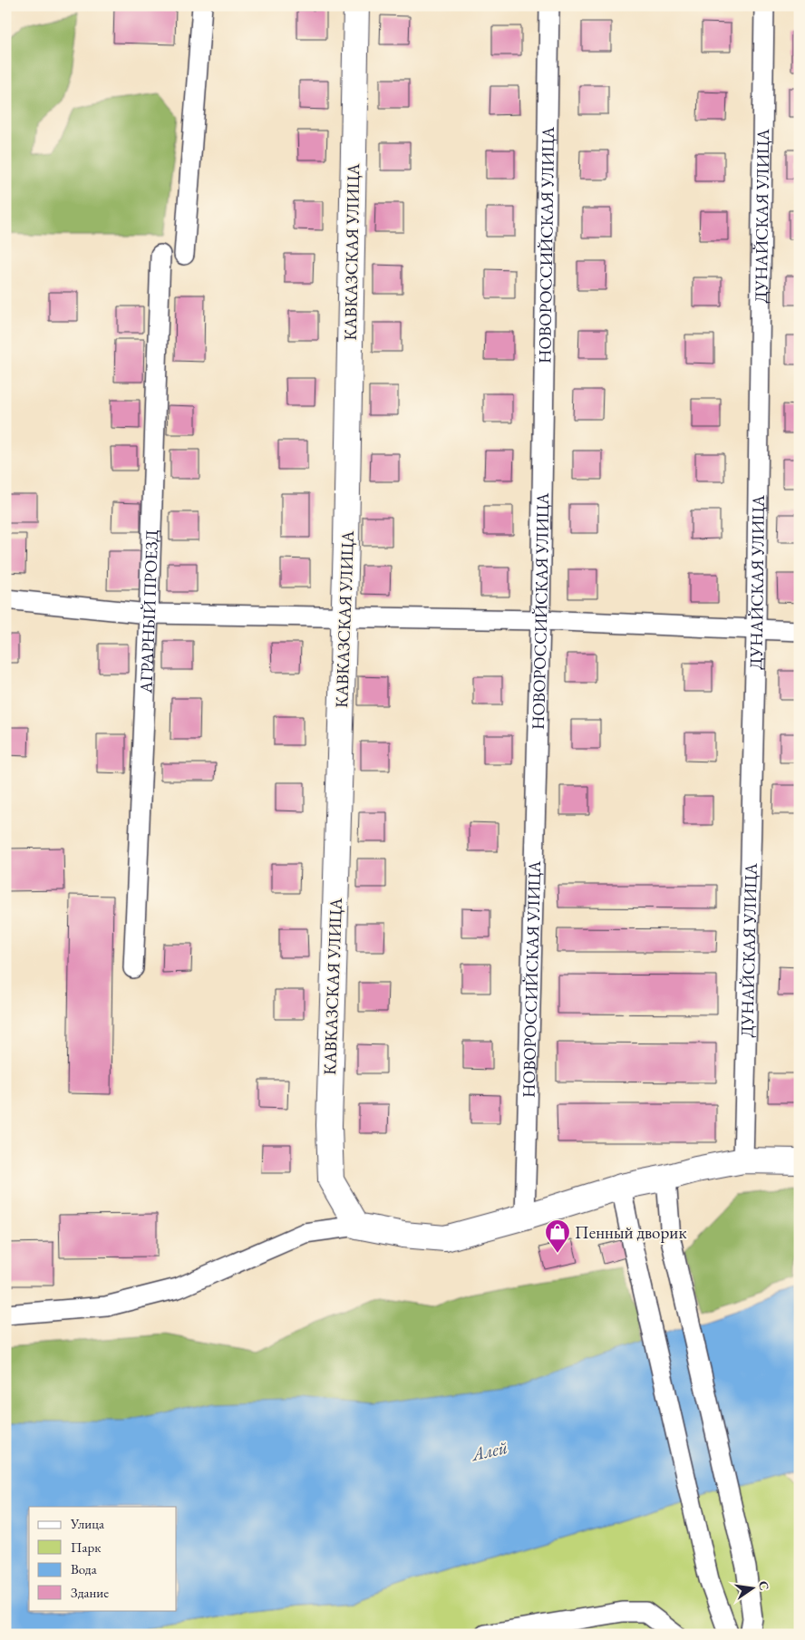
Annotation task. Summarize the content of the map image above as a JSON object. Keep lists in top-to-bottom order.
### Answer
{
  "streets": {
    "street": [
      "ДУНАЙСКАЯ УЛИЦА",
      "НОВОРОССИЙСКАЯ УЛИЦА",
      "КАВКАЗСКАЯ УЛИЦА",
      "АГРАРНЫЙ ПРОЕЗД"
    ]
  },
  "water": ["Алей"],
  "places": {
    "shop": ["Пенный дворик"]
  },
  "legend": [
    "Улица",
    "Парк",
    "Вода",
    "Здание"
  ],
  "north": "right"
}
